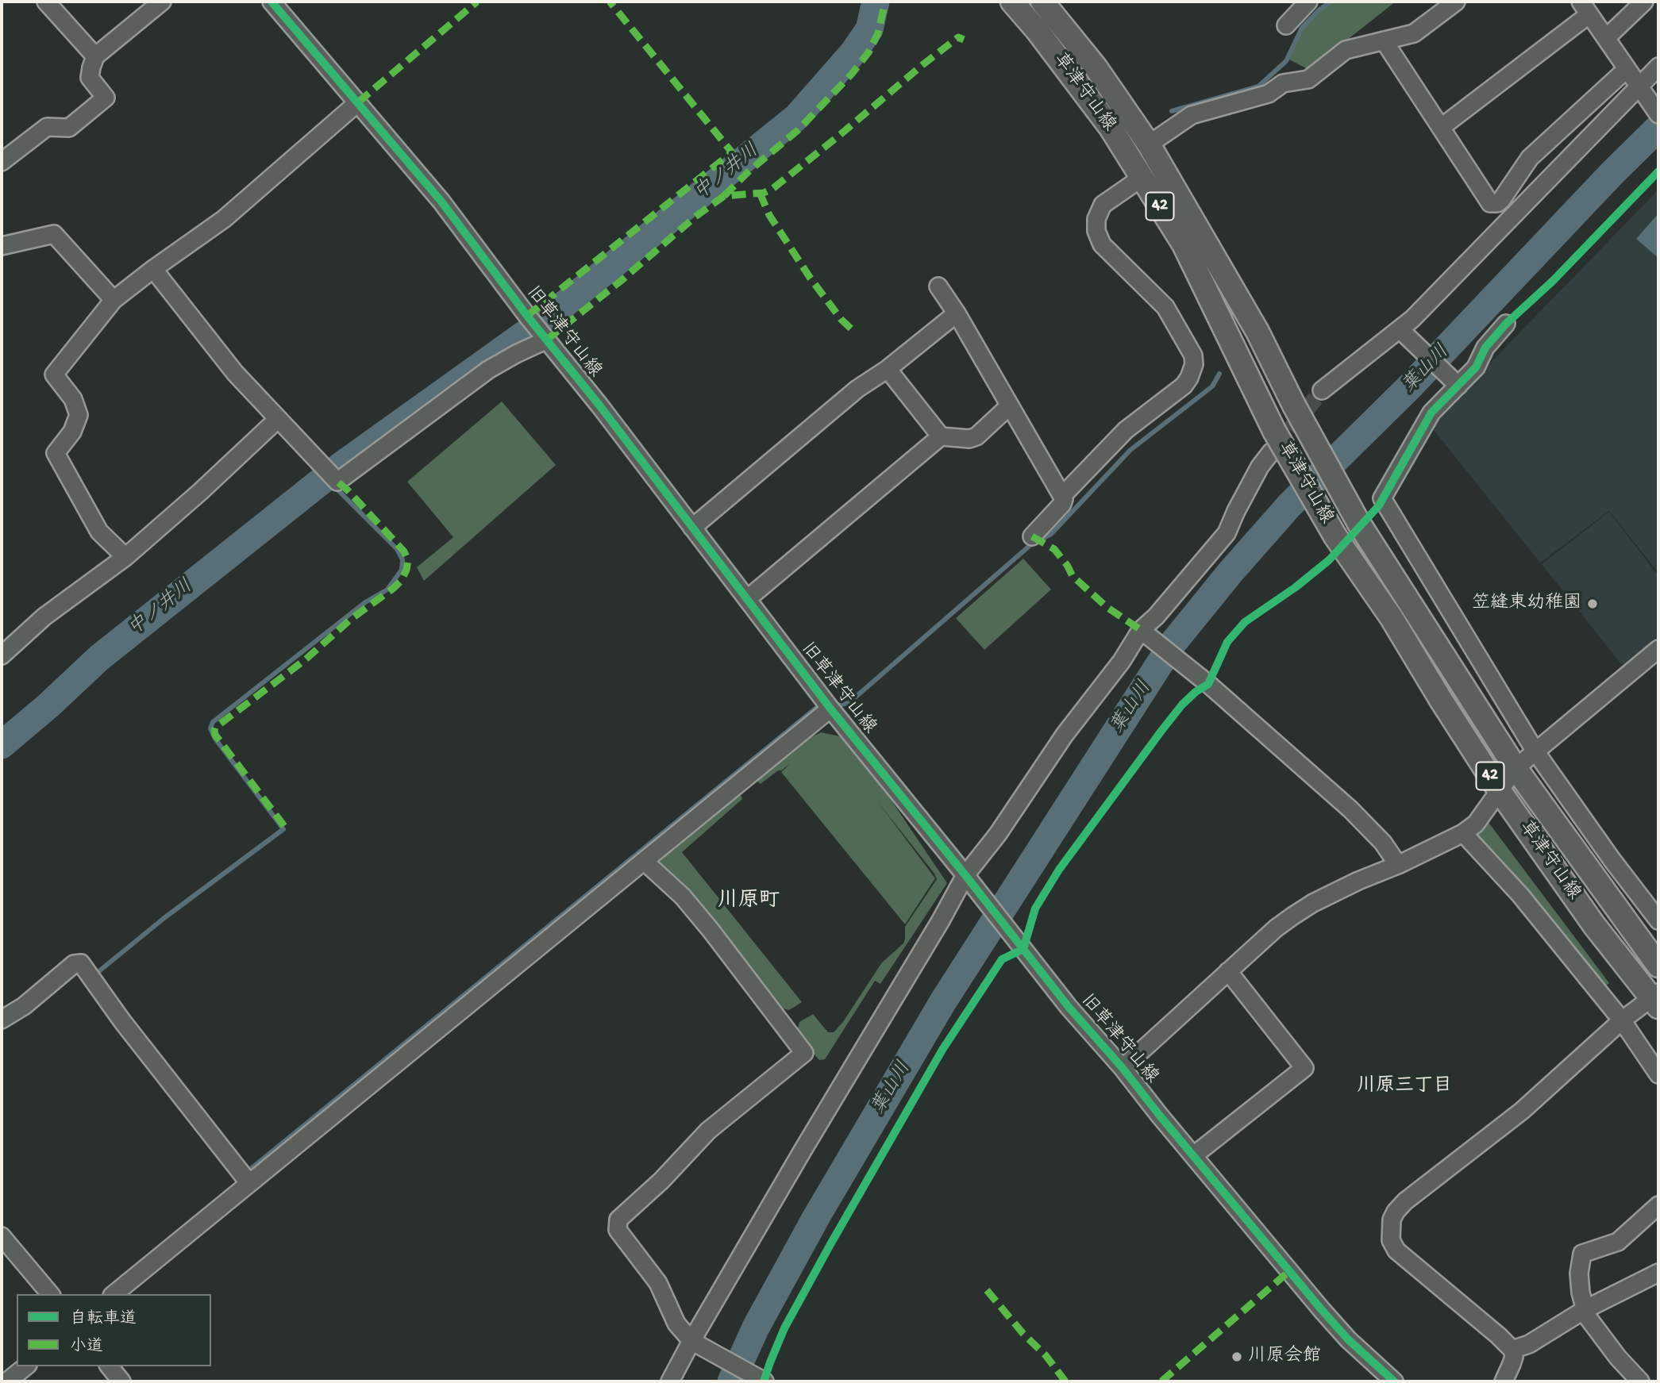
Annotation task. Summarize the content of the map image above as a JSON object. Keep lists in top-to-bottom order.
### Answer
{
  "streets": {
    "main road": ["草津守山線", "42"],
    "street": ["旧草津守山線"]
  },
  "districts": ["川原町", "川原三丁目"],
  "water": ["中ノ井川", "葉山川"],
  "places": ["笠縫東幼稚園", "川原会館"],
  "legend": ["自転車道", "小道"]
}
